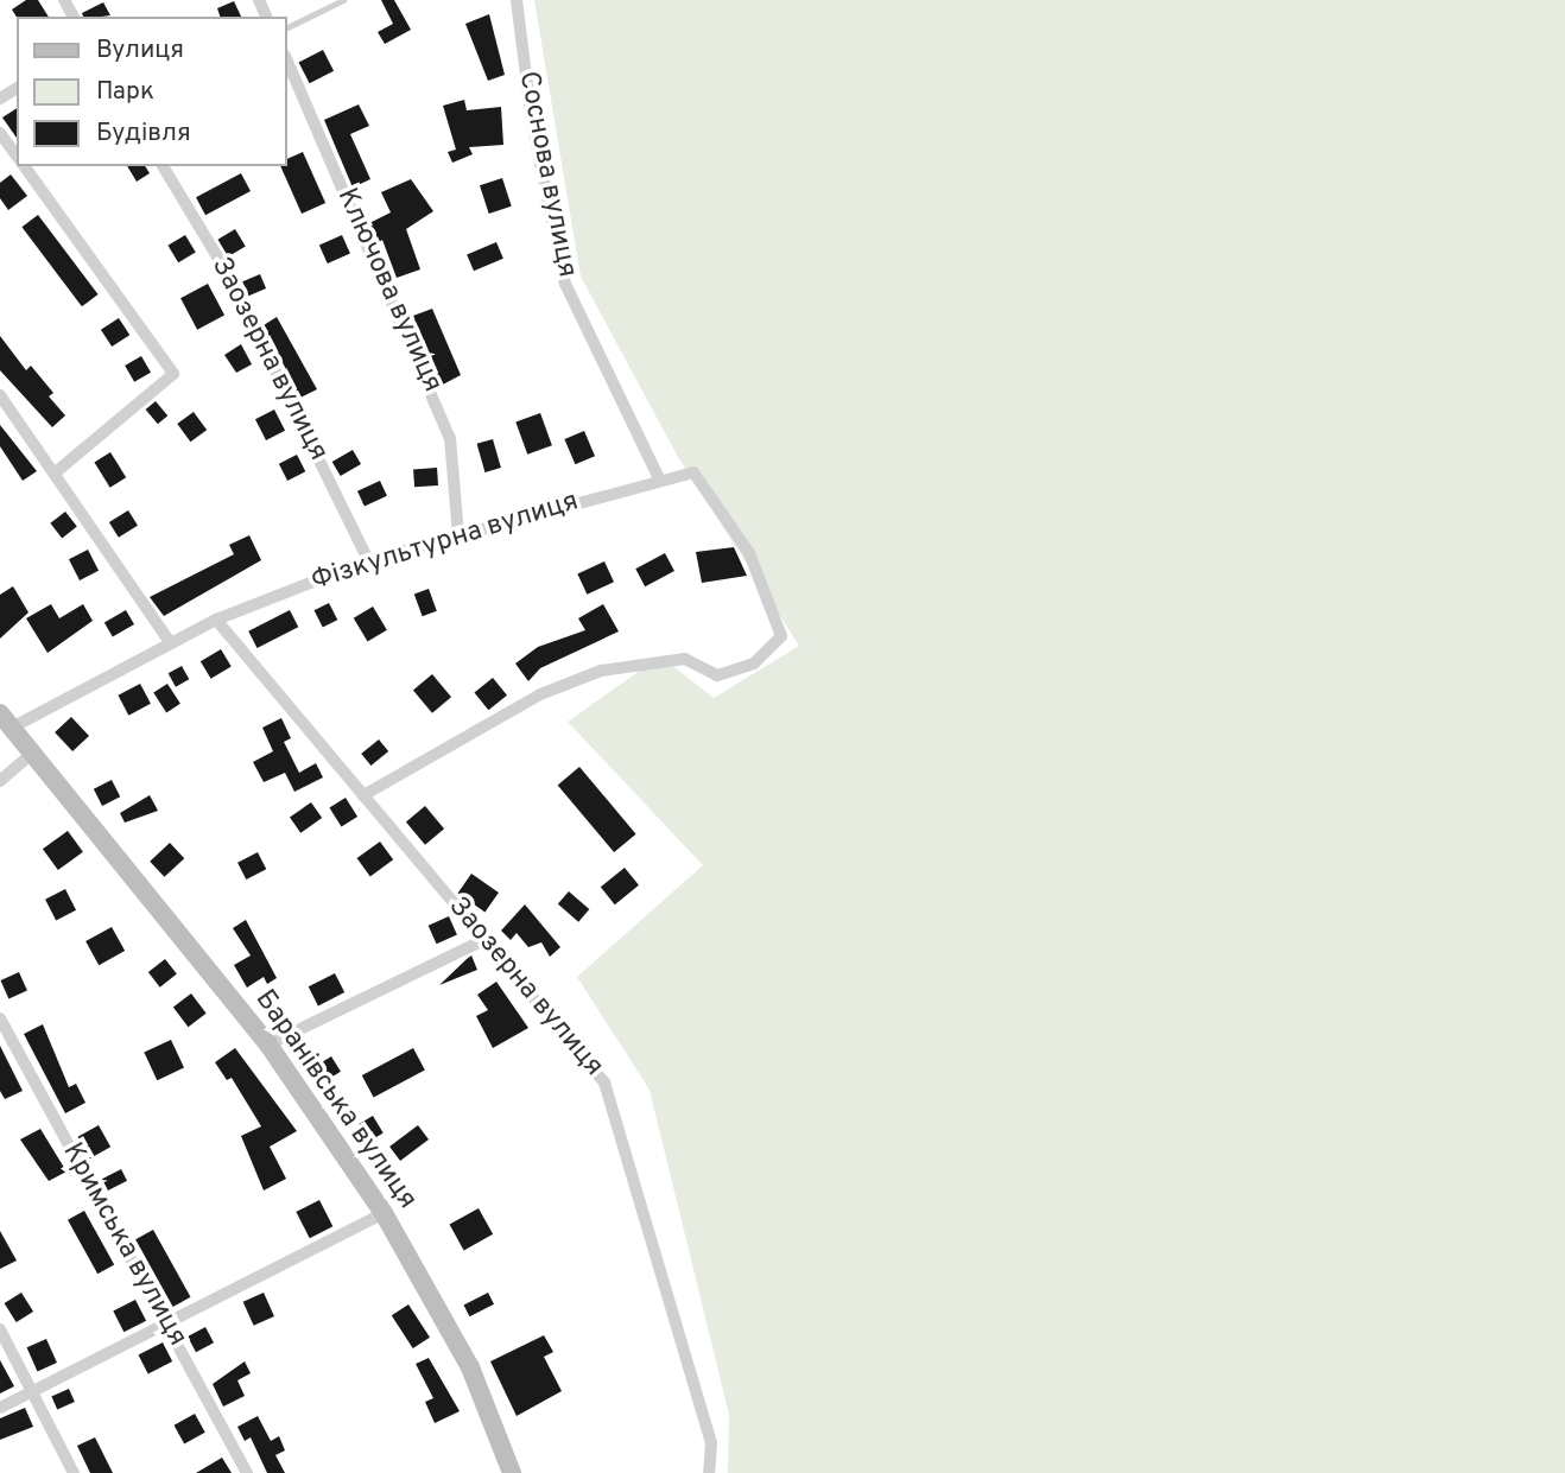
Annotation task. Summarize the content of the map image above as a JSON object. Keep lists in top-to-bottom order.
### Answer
{
  "streets": {
    "main road": ["Баранівська вулиця"],
    "street": [
      "Соснова вулиця",
      "Ключова вулиця",
      "Заозерна вулиця",
      "Фізкультурна вулиця",
      "Кримська вулиця"
    ]
  },
  "crossings": [
    ["Соснова вулиця", "Фізкультурна вулиця"],
    ["Ключова вулиця", "Фізкультурна вулиця"],
    ["Заозерна вулиця", "Фізкультурна вулиця"],
    ["Фізкультурна вулиця", "Баранівська вулиця"]
  ],
  "legend": ["Вулиця", "Парк", "Будівля"]
}
